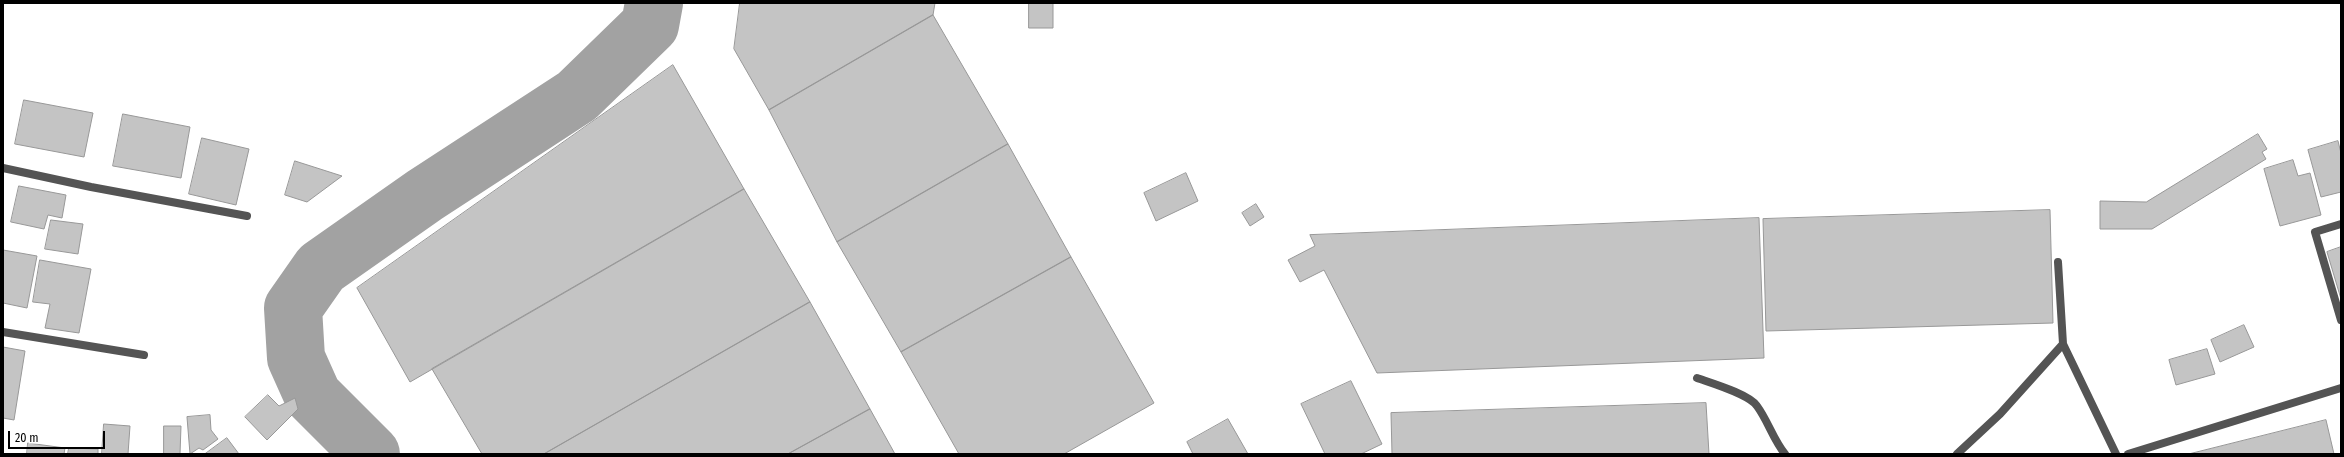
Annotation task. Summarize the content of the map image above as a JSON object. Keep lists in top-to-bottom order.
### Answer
{
  "scale_bar": "20 m"
}
